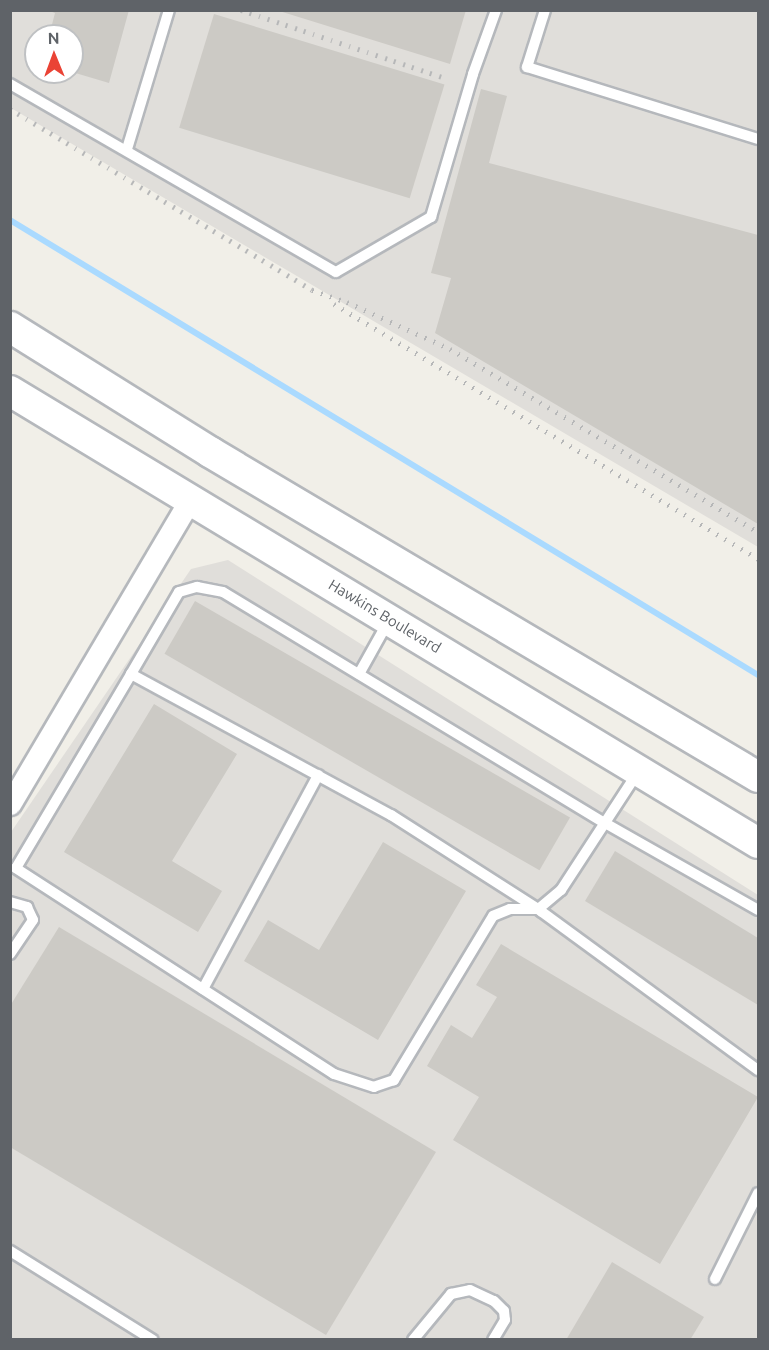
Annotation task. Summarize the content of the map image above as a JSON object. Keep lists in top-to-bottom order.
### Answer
{
  "streets": {
    "main road": ["Hawkins Boulevard"]
  },
  "north": "top"
}
